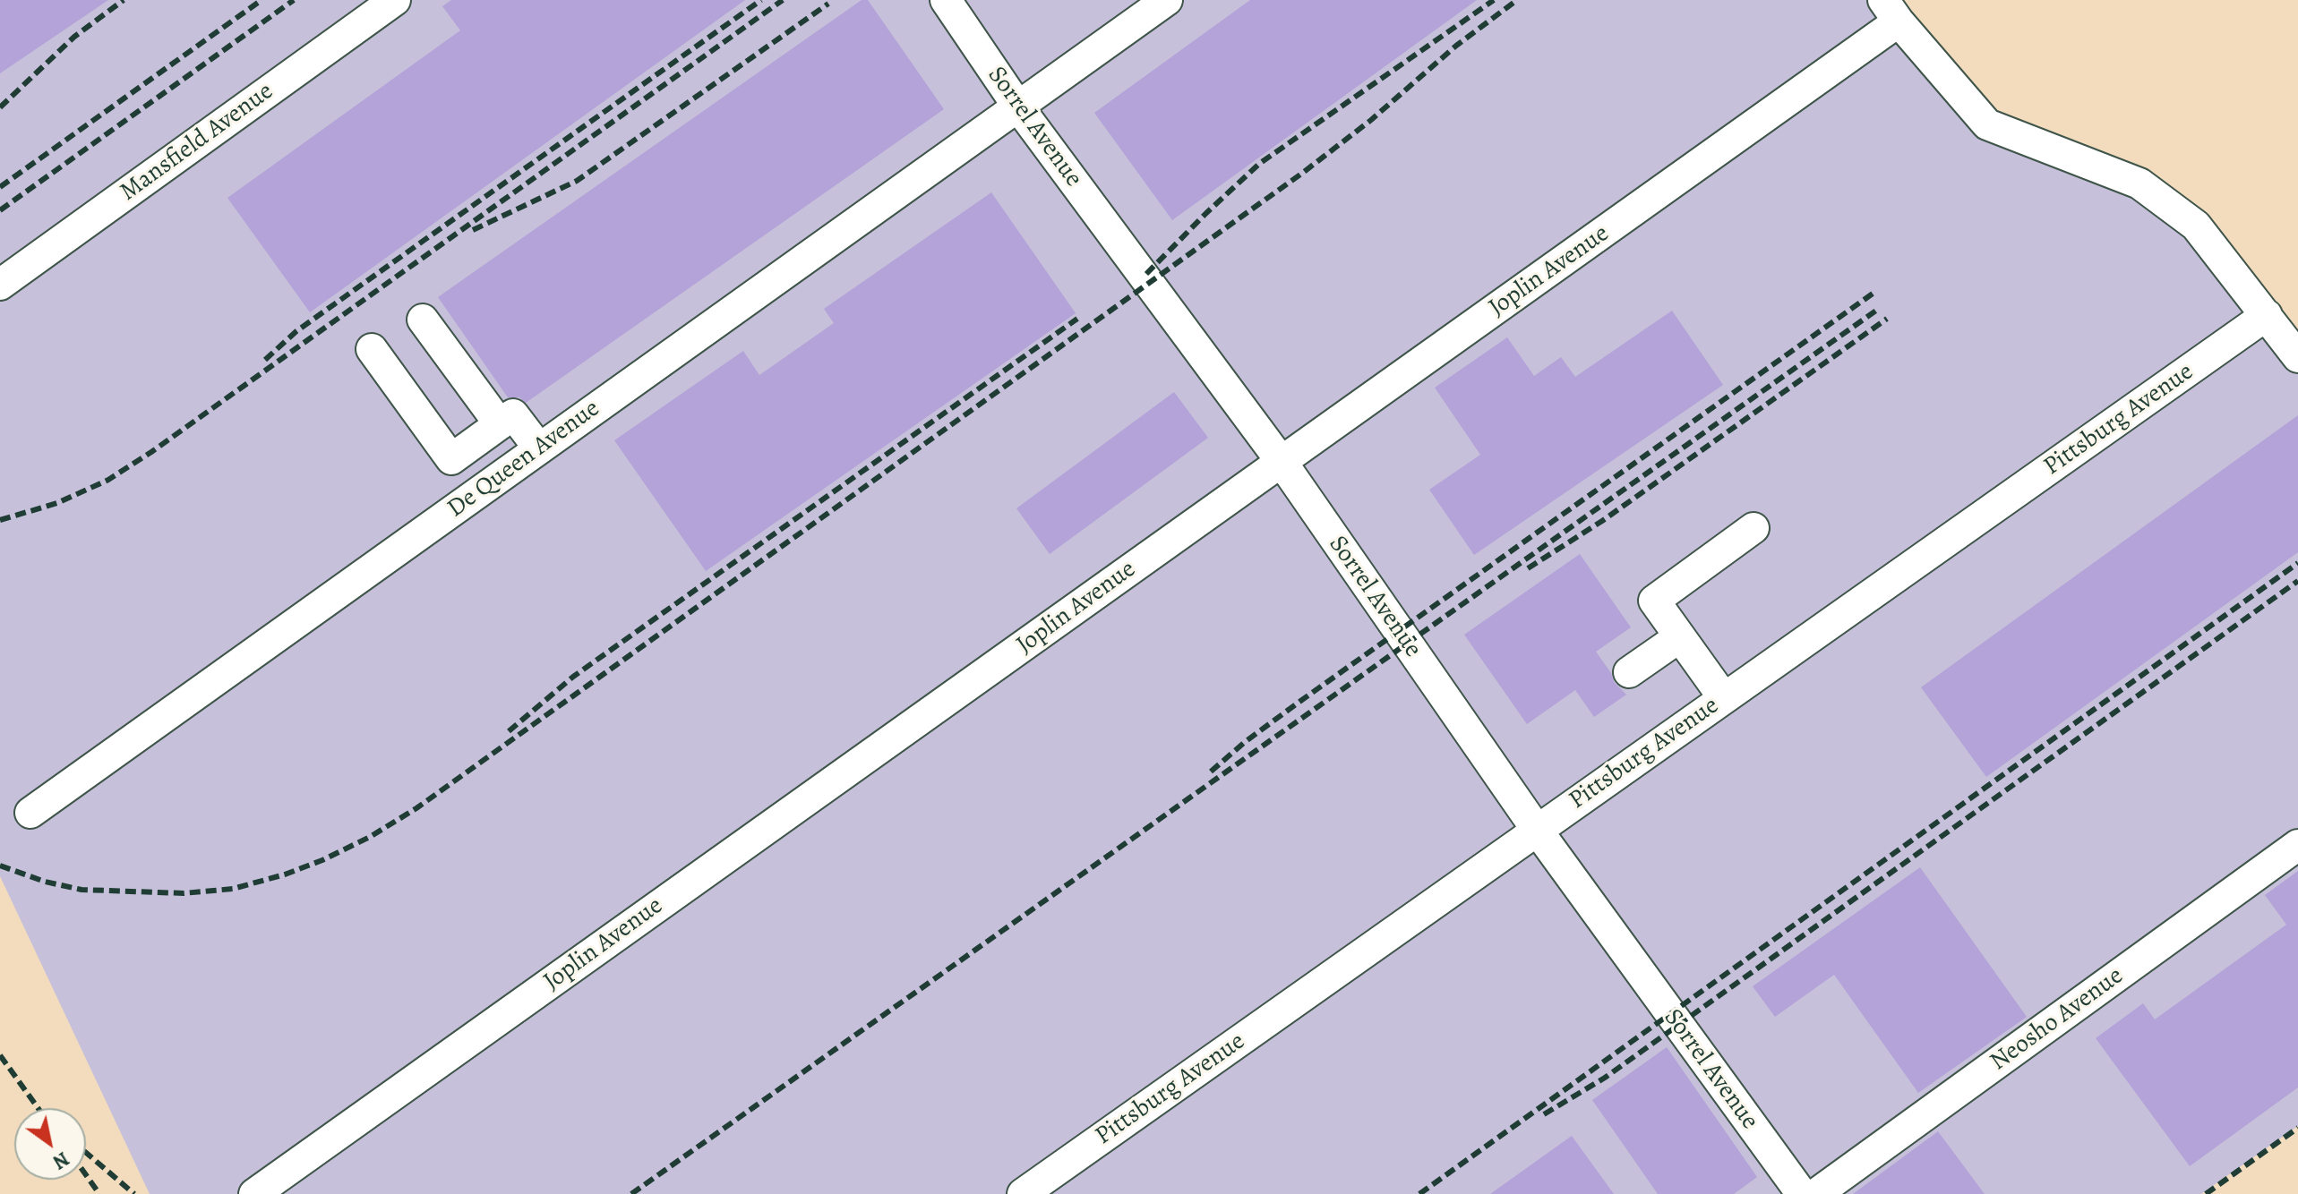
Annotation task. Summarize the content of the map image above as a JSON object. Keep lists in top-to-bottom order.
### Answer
{
  "streets": {
    "street": [
      "Sorrel Avenue",
      "Mansfield Avenue",
      "Joplin Avenue",
      "Pittsburg Avenue",
      "De Queen Avenue",
      "Neosho Avenue"
    ]
  },
  "crossings": [
    ["Sorrel Avenue", "Joplin Avenue"],
    ["Sorrel Avenue", "Pittsburg Avenue"],
    ["Sorrel Avenue", "De Queen Avenue"]
  ],
  "north": "bottom right"
}
